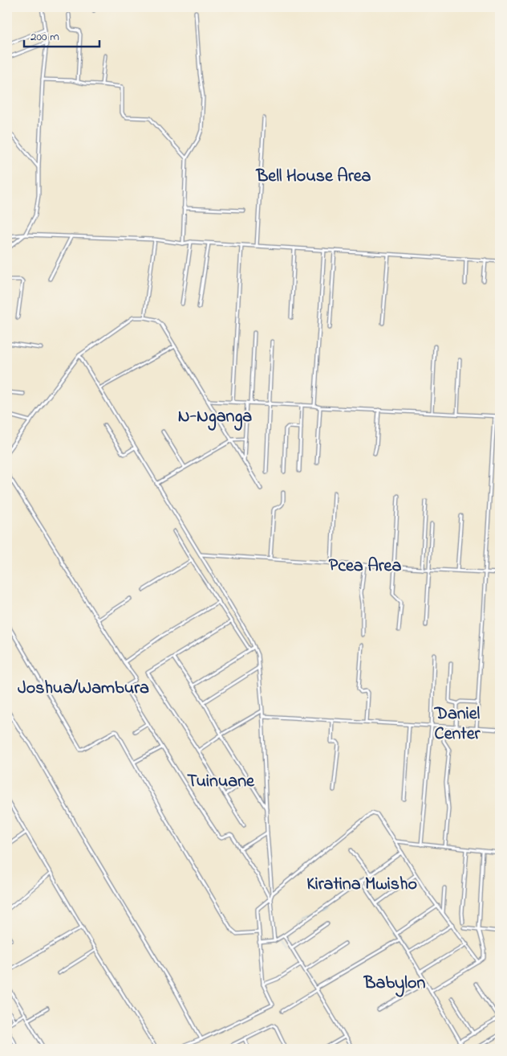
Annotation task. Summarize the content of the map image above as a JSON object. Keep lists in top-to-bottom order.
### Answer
{
  "districts": [
    "Bell House Area",
    "N-Nganga",
    "Pcea Area",
    "Joshua/Wambura",
    "Daniel Center",
    "Tuinuane",
    "Kiratina Mwisho",
    "Babylon"
  ],
  "scale_bar": "200 m"
}
